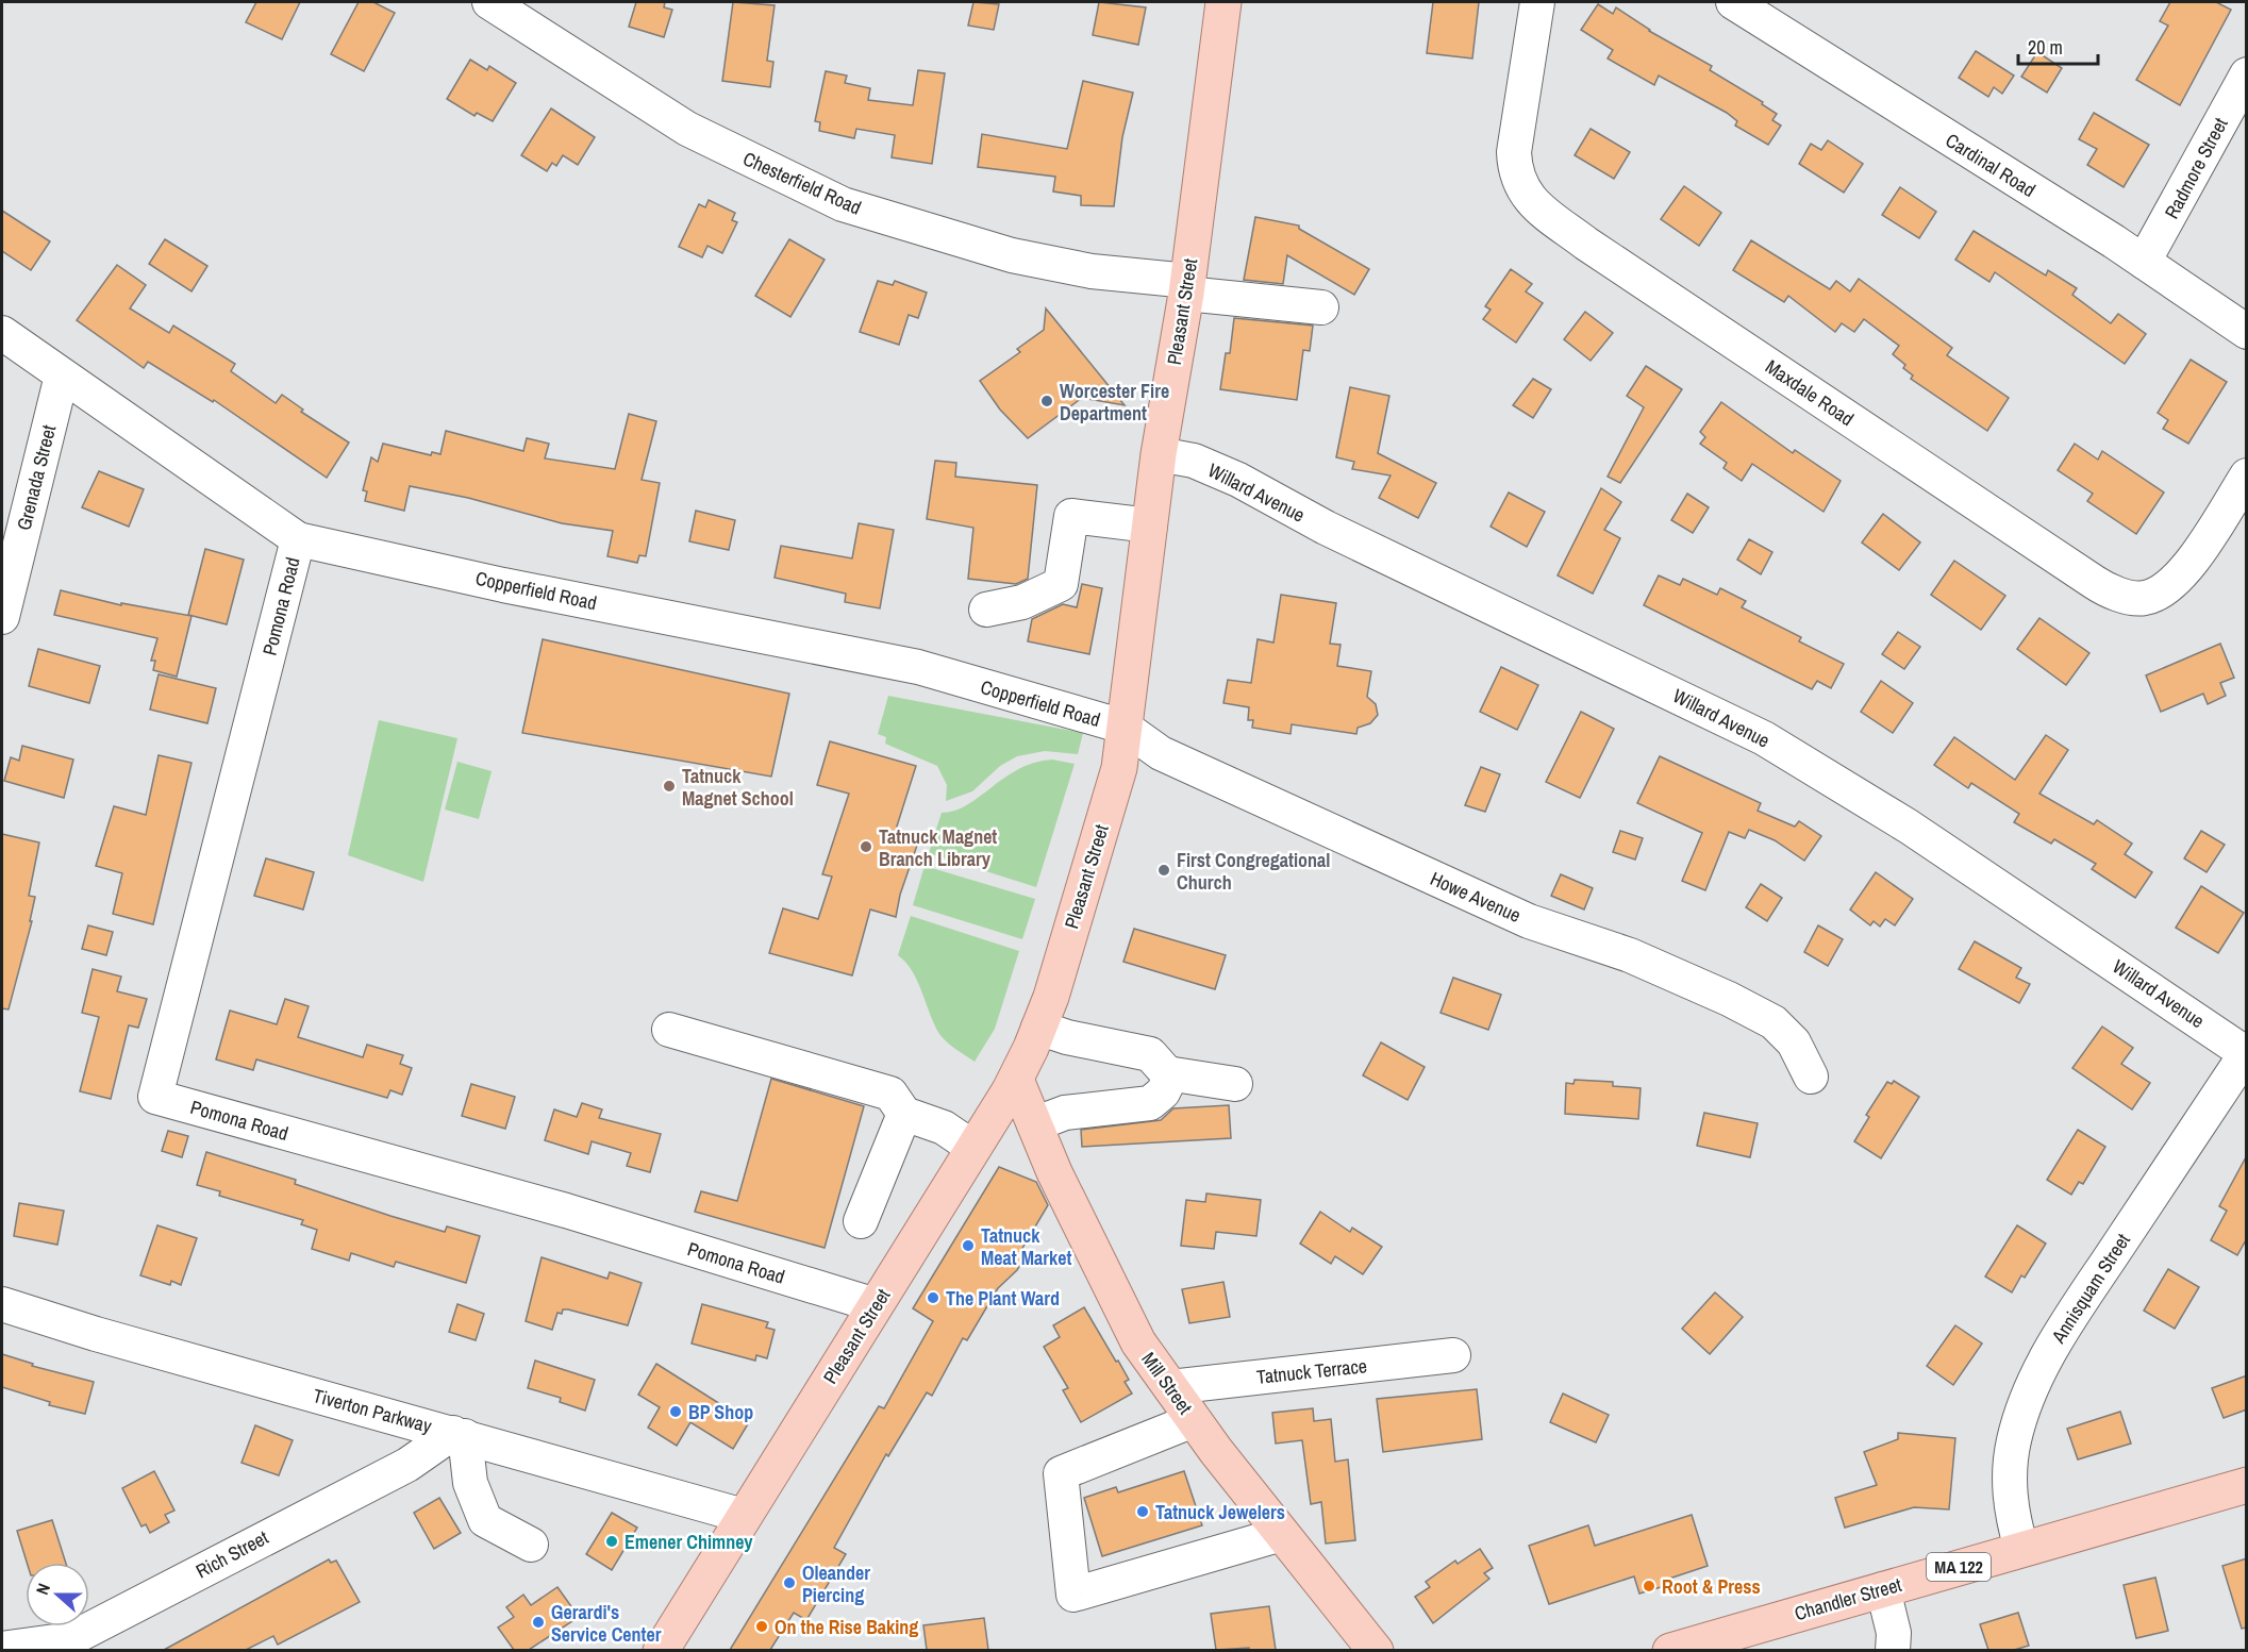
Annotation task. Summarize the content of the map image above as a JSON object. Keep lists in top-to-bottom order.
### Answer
{
  "streets": {
    "main road": [
      "Pleasant Street",
      "Mill Street",
      "MA 122",
      "Chandler Street"
    ],
    "street": [
      "Cardinal Road",
      "Radmore Street",
      "Chesterfield Road",
      "Maxdale Road",
      "Grenada Street",
      "Willard Avenue",
      "Copperfield Road",
      "Pomona Road",
      "Howe Avenue",
      "Annisquam Street",
      "Tatnuck Terrace",
      "Tiverton Parkway",
      "Rich Street"
    ]
  },
  "crossings": [
    ["Cardinal Road", "Radmore Street"],
    ["Chesterfield Road", "Pleasant Street"],
    ["Pleasant Street", "Willard Avenue"],
    ["Pleasant Street", "Copperfield Road"],
    ["Pleasant Street", "Pomona Road"],
    ["Pleasant Street", "Howe Avenue"],
    ["Pleasant Street", "Mill Street"],
    ["Pleasant Street", "Tiverton Parkway"],
    ["Grenada Street", "Copperfield Road"],
    ["Willard Avenue", "Annisquam Street"],
    ["Copperfield Road", "Pomona Road"],
    ["Copperfield Road", "Howe Avenue"],
    ["Annisquam Street", "Chandler Street"],
    ["Tatnuck Terrace", "Mill Street"],
    ["Tiverton Parkway", "Rich Street"]
  ],
  "places": [
    "Worcester Fire Department",
    "Tatnuck Magnet School",
    "Tatnuck Magnet Branch Library",
    "First Congregational Church",
    "Tatnuck Meat Market",
    "The Plant Ward",
    "BP Shop",
    "Tatnuck Jewelers",
    "Emener Chimney",
    "Oleander Piercing",
    "Root & Press",
    "Gerardi's Service Center",
    "On the Rise Baking"
  ],
  "scale_bar": "20 m",
  "north": "left"
}
